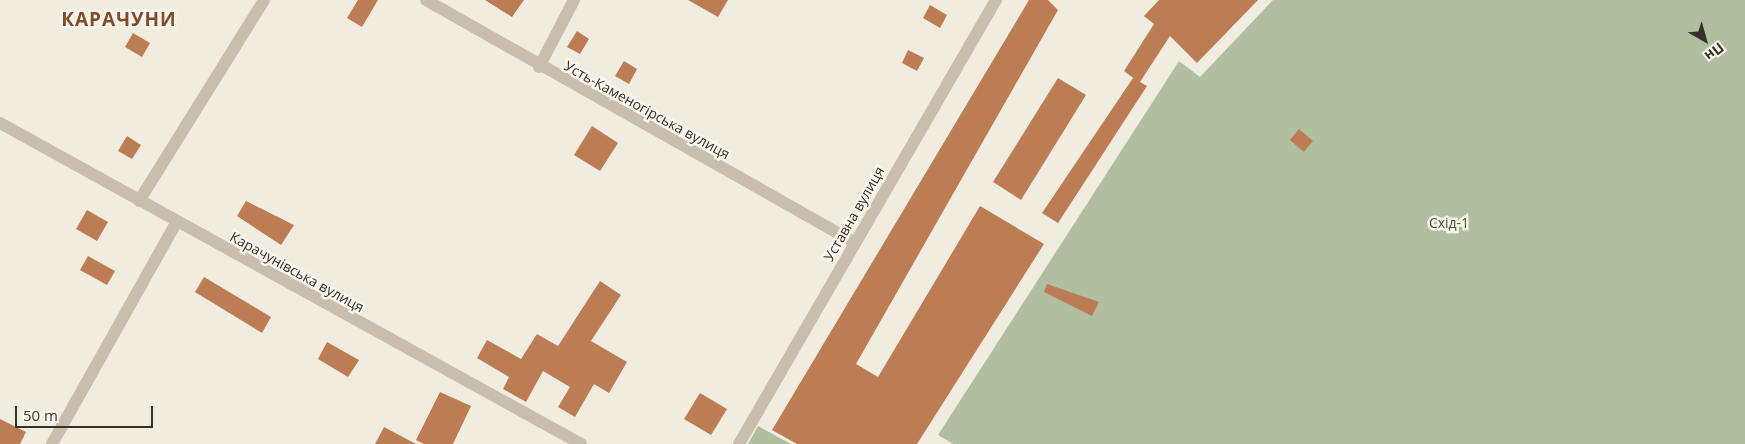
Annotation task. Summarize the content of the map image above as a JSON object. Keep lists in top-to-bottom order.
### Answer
{
  "streets": {
    "street": ["Усть-Каменогірська вулиця", "Уставна вулиця", "Карачунівська вулиця"]
  },
  "crossings": [
    ["Усть-Каменогірська вулиця", "Уставна вулиця"]
  ],
  "districts": ["КАРАЧУНИ"],
  "parks": ["Схід-1"],
  "scale_bar": "50 m",
  "north": "bottom right"
}
